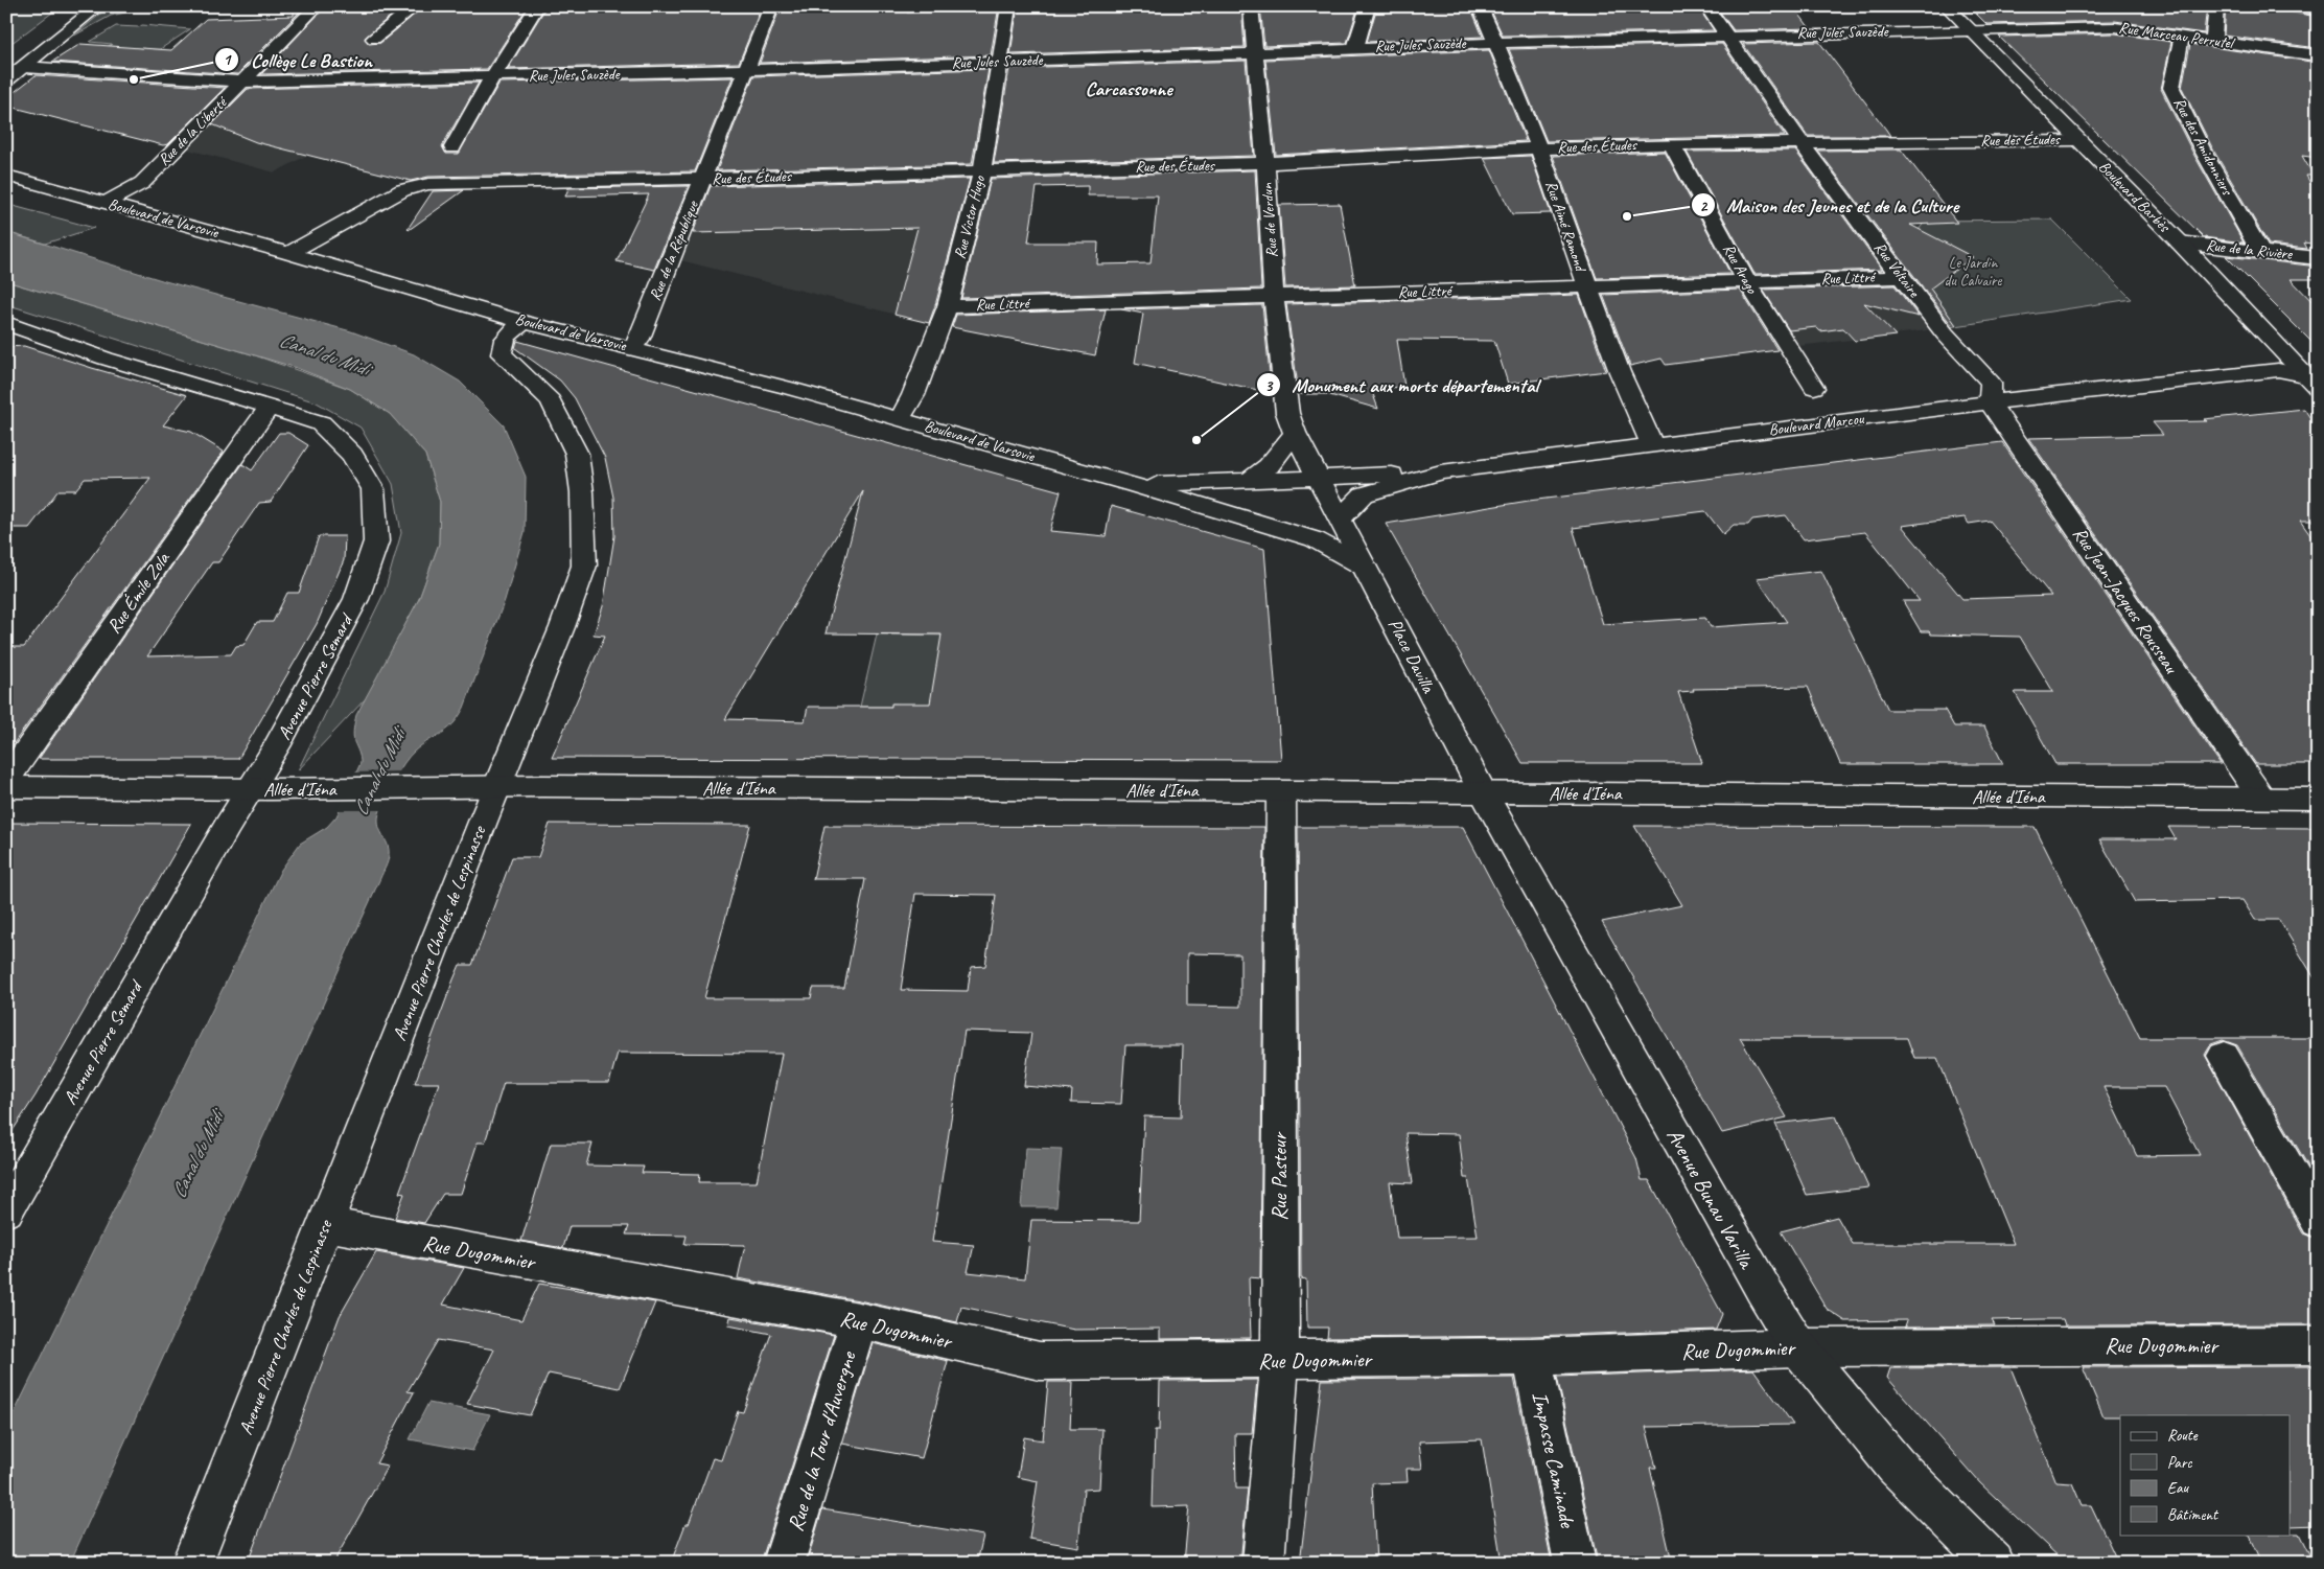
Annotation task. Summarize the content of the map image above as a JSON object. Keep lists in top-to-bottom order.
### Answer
{
  "streets": {
    "street": [
      "Rue Jules Sauzède",
      "Rue Marceau Perrutel",
      "Rue de la Liberté",
      "Rue des Études",
      "Rue des Amidonniers",
      "Boulevard Barbès",
      "Rue Victor Hugo",
      "Boulevard de Varsovie",
      "Rue de Verdun",
      "Rue Aimé Ramond",
      "Rue de la Rivière",
      "Rue de la République",
      "Rue Arago",
      "Rue Voltaire",
      "Rue Littré",
      "Boulevard Marcou",
      "Rue Émile Zola",
      "Rue Jean-Jacques Rousseau",
      "Place Davilla",
      "Avenue Pierre Semard",
      "Allée d'Iéna",
      "Avenue Pierre Charles de Lespinasse",
      "Rue Pasteur",
      "Avenue Bunau Varilla",
      "Rue Dugommier",
      "Rue de la Tour d'Auvergne",
      "Impasse Caminade"
    ]
  },
  "crossings": [
    ["Rue Jules Sauzède", "Rue Marceau Perrutel"],
    ["Rue Jules Sauzède", "Rue de la Liberté"],
    ["Rue Jules Sauzède", "Boulevard Barbès"],
    ["Rue Jules Sauzède", "Rue Victor Hugo"],
    ["Rue Jules Sauzède", "Rue de Verdun"],
    ["Rue Jules Sauzède", "Rue Aimé Ramond"],
    ["Rue Jules Sauzède", "Rue de la République"],
    ["Rue Jules Sauzède", "Rue Voltaire"],
    ["Rue Marceau Perrutel", "Rue des Amidonniers"],
    ["Rue Marceau Perrutel", "Boulevard Barbès"],
    ["Rue de la Liberté", "Boulevard de Varsovie"],
    ["Rue des Études", "Boulevard Barbès"],
    ["Rue des Études", "Rue Victor Hugo"],
    ["Rue des Études", "Boulevard de Varsovie"],
    ["Rue des Études", "Rue de Verdun"],
    ["Rue des Études", "Rue Aimé Ramond"],
    ["Rue des Études", "Rue de la République"],
    ["Rue des Études", "Rue Arago"],
    ["Rue des Études", "Rue Voltaire"],
    ["Rue des Amidonniers", "Rue de la Rivière"],
    ["Boulevard Barbès", "Rue de la Rivière"],
    ["Boulevard Barbès", "Boulevard Marcou"],
    ["Rue Victor Hugo", "Boulevard de Varsovie"],
    ["Rue Victor Hugo", "Rue Littré"],
    ["Boulevard de Varsovie", "Rue de Verdun"],
    ["Boulevard de Varsovie", "Rue de la République"],
    ["Boulevard de Varsovie", "Boulevard Marcou"],
    ["Boulevard de Varsovie", "Place Davilla"],
    ["Boulevard de Varsovie", "Avenue Pierre Charles de Lespinasse"],
    ["Rue de Verdun", "Rue Littré"],
    ["Rue de Verdun", "Boulevard Marcou"],
    ["Rue de Verdun", "Place Davilla"],
    ["Rue Aimé Ramond", "Rue Littré"],
    ["Rue Aimé Ramond", "Boulevard Marcou"],
    ["Rue Arago", "Rue Littré"],
    ["Rue Voltaire", "Rue Littré"],
    ["Rue Voltaire", "Boulevard Marcou"],
    ["Rue Voltaire", "Rue Jean-Jacques Rousseau"],
    ["Boulevard Marcou", "Rue Jean-Jacques Rousseau"],
    ["Boulevard Marcou", "Place Davilla"],
    ["Rue Émile Zola", "Avenue Pierre Semard"],
    ["Rue Jean-Jacques Rousseau", "Allée d'Iéna"],
    ["Place Davilla", "Allée d'Iéna"],
    ["Place Davilla", "Avenue Bunau Varilla"],
    ["Avenue Pierre Semard", "Allée d'Iéna"],
    ["Allée d'Iéna", "Avenue Pierre Charles de Lespinasse"],
    ["Allée d'Iéna", "Rue Pasteur"],
    ["Allée d'Iéna", "Avenue Bunau Varilla"],
    ["Avenue Pierre Charles de Lespinasse", "Rue Dugommier"],
    ["Rue Pasteur", "Rue Dugommier"],
    ["Avenue Bunau Varilla", "Rue Dugommier"],
    ["Rue Dugommier", "Rue de la Tour d'Auvergne"],
    ["Rue Dugommier", "Impasse Caminade"]
  ],
  "districts": ["Carcassonne"],
  "water": ["Canal du Midi"],
  "parks": ["Le Jardin du Calvaire"],
  "places": ["Collège Le Bastion", "Maison des Jeunes et de la Culture", "Monument aux morts départemental"],
  "legend": [
    "Route",
    "Parc",
    "Eau",
    "Bâtiment"
  ]
}
